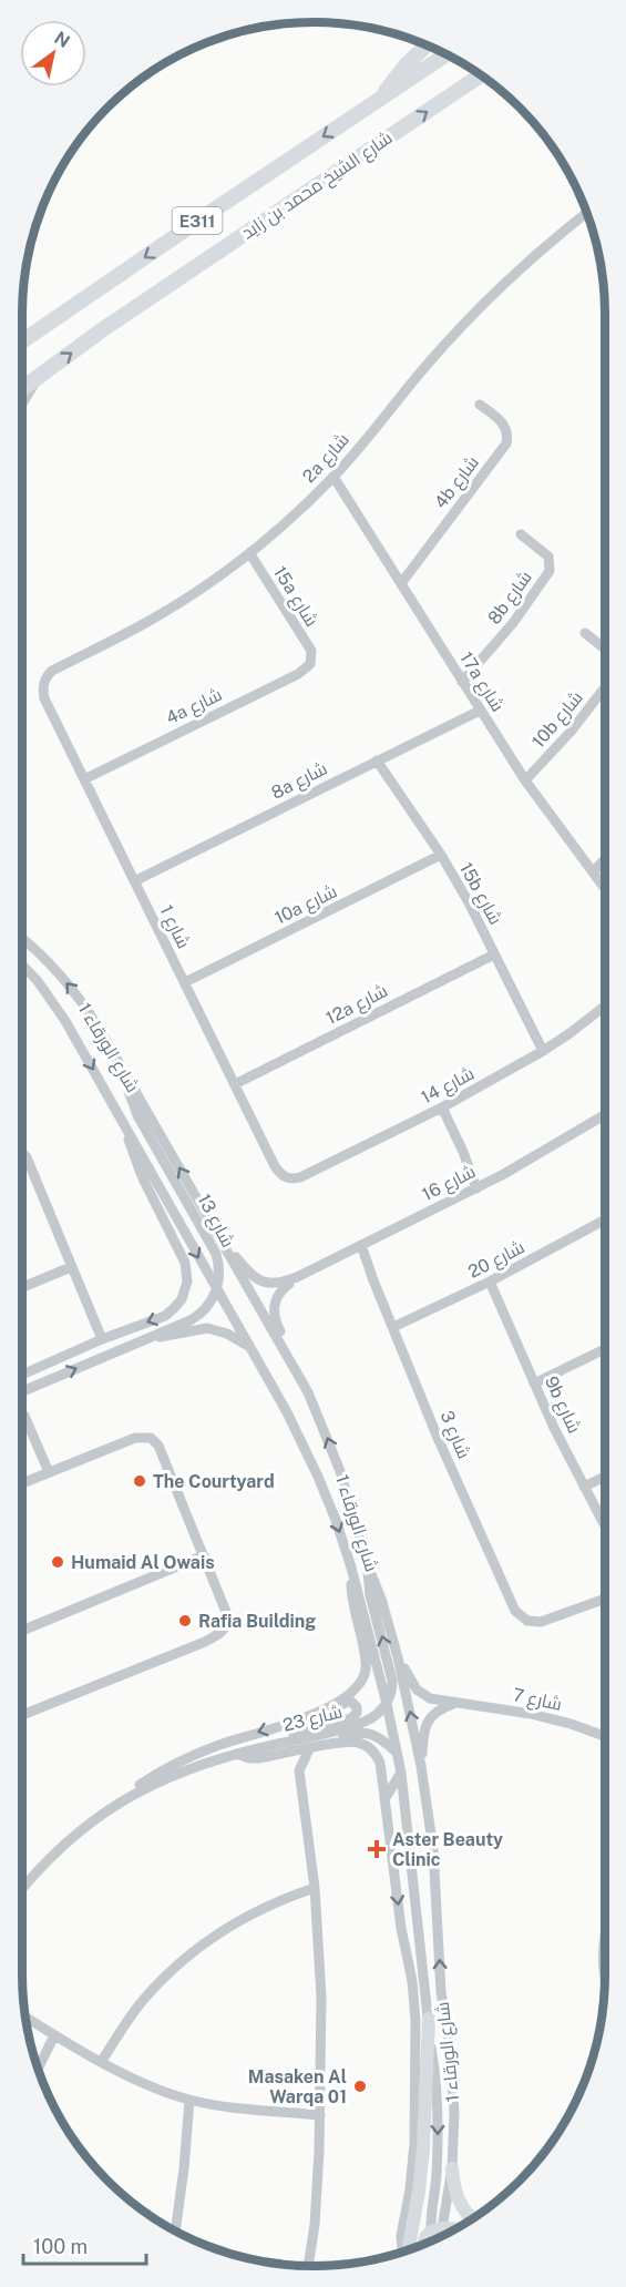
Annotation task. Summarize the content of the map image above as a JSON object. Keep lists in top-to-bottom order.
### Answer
{
  "streets": {
    "highway": ["شارع الشيخ محمد بن زايد", "E311"],
    "main road": ["شارع الورقاء 1"],
    "street": [
      "2a شارع",
      "4b شارع",
      "15a شارع",
      "8b شارع",
      "17a شارع",
      "4a شارع",
      "10b شارع",
      "8a شارع",
      "15b شارع",
      "10a شارع",
      "شارع 1",
      "12a شارع",
      "شارع 14",
      "شارع 16",
      "شارع 13",
      "شارع 20",
      "9b شارع",
      "شارع 3",
      "شارع 7",
      "شارع 23"
    ]
  },
  "crossings": [
    ["2a شارع", "15a شارع"],
    ["2a شارع", "17a شارع"],
    ["2a شارع", "شارع 1"],
    ["4b شارع", "17a شارع"],
    ["15a شارع", "4a شارع"],
    ["8b شارع", "17a شارع"],
    ["17a شارع", "10b شارع"],
    ["17a شارع", "8a شارع"],
    ["4a شارع", "شارع 1"],
    ["8a شارع", "15b شارع"],
    ["8a شارع", "شارع 1"],
    ["15b شارع", "10a شارع"],
    ["15b شارع", "12a شارع"],
    ["15b شارع", "شارع 14"],
    ["10a شارع", "شارع 1"],
    ["شارع 1", "12a شارع"],
    ["شارع 1", "شارع 14"],
    ["شارع الورقاء 1", "شارع 16"],
    ["شارع الورقاء 1", "شارع 13"],
    ["شارع الورقاء 1", "شارع 7"],
    ["شارع الورقاء 1", "شارع 23"],
    ["شارع 16", "شارع 3"],
    ["شارع 20", "9b شارع"],
    ["شارع 20", "شارع 3"]
  ],
  "places": {
    "other": [
      "The Courtyard",
      "Humaid Al Owais",
      "Rafia Building",
      "Masaken Al Warqa 01"
    ],
    "health": ["Aster Beauty Clinic"]
  },
  "scale_bar": "100 m",
  "north": "top right"
}
